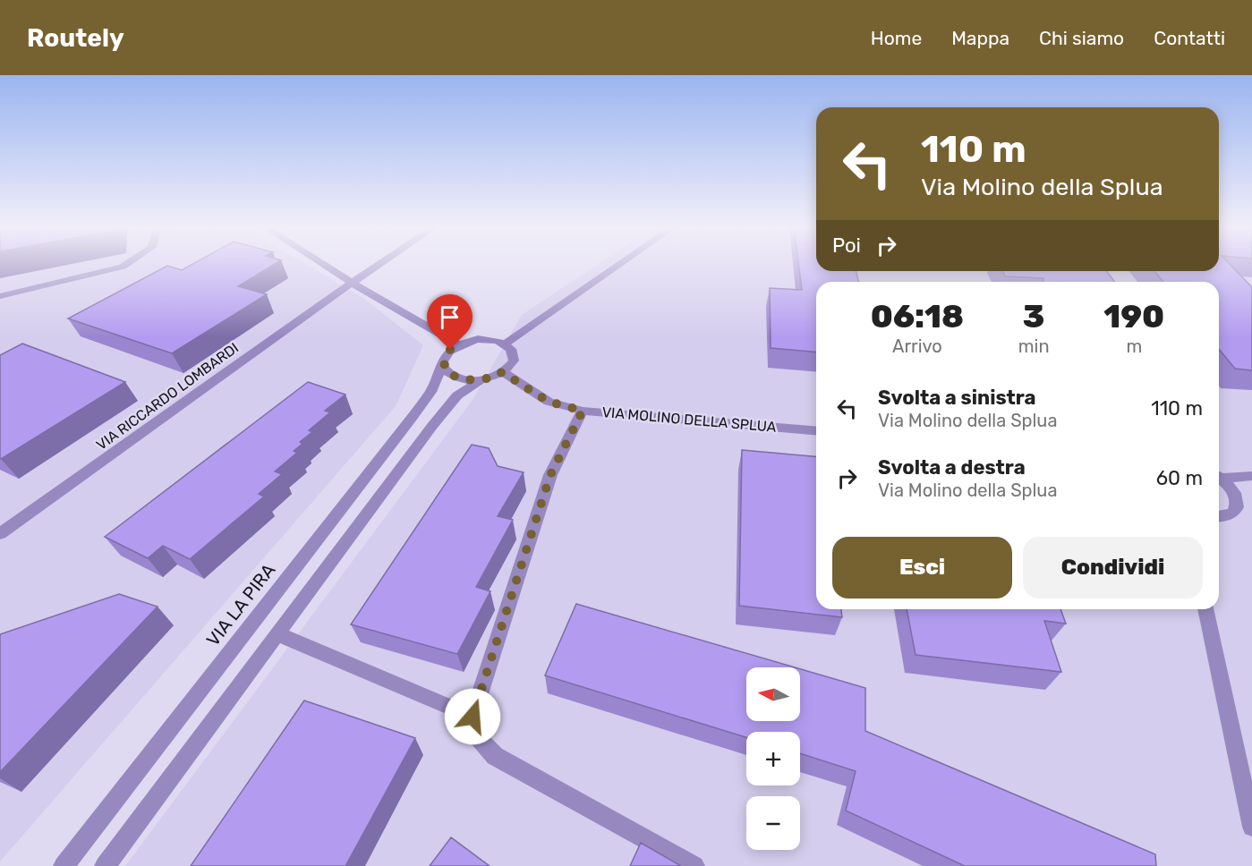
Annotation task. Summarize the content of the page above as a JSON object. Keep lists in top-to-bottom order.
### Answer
{
  "streets": {
    "street": ["VIA RICCARDO LOMBARDI", "VIA MOLINO DELLA SPLUA", "VIA LA PIRA"]
  },
  "crossings": [
    ["VIA MOLINO DELLA SPLUA", "VIA LA PIRA"]
  ],
  "north": "left",
  "page": {
    "header": "Routely",
    "nav": [
      "Home",
      "Mappa",
      "Chi siamo",
      "Contatti"
    ],
    "turn": ["110 m", "Via Molino della Splua"],
    "then": "Poi",
    "eta": [
      "06:18",
      "Arrivo",
      "3",
      "min",
      "190",
      "m"
    ],
    "list": [
      {
        "name": "Svolta a sinistra",
        "note": "Via Molino della Splua",
        "value": "110 m"
      },
      {
        "name": "Svolta a destra",
        "note": "Via Molino della Splua",
        "value": "60 m"
      }
    ],
    "buttons": ["Esci", "Condividi"],
    "map_buttons": ["+", "−"]
  }
}
